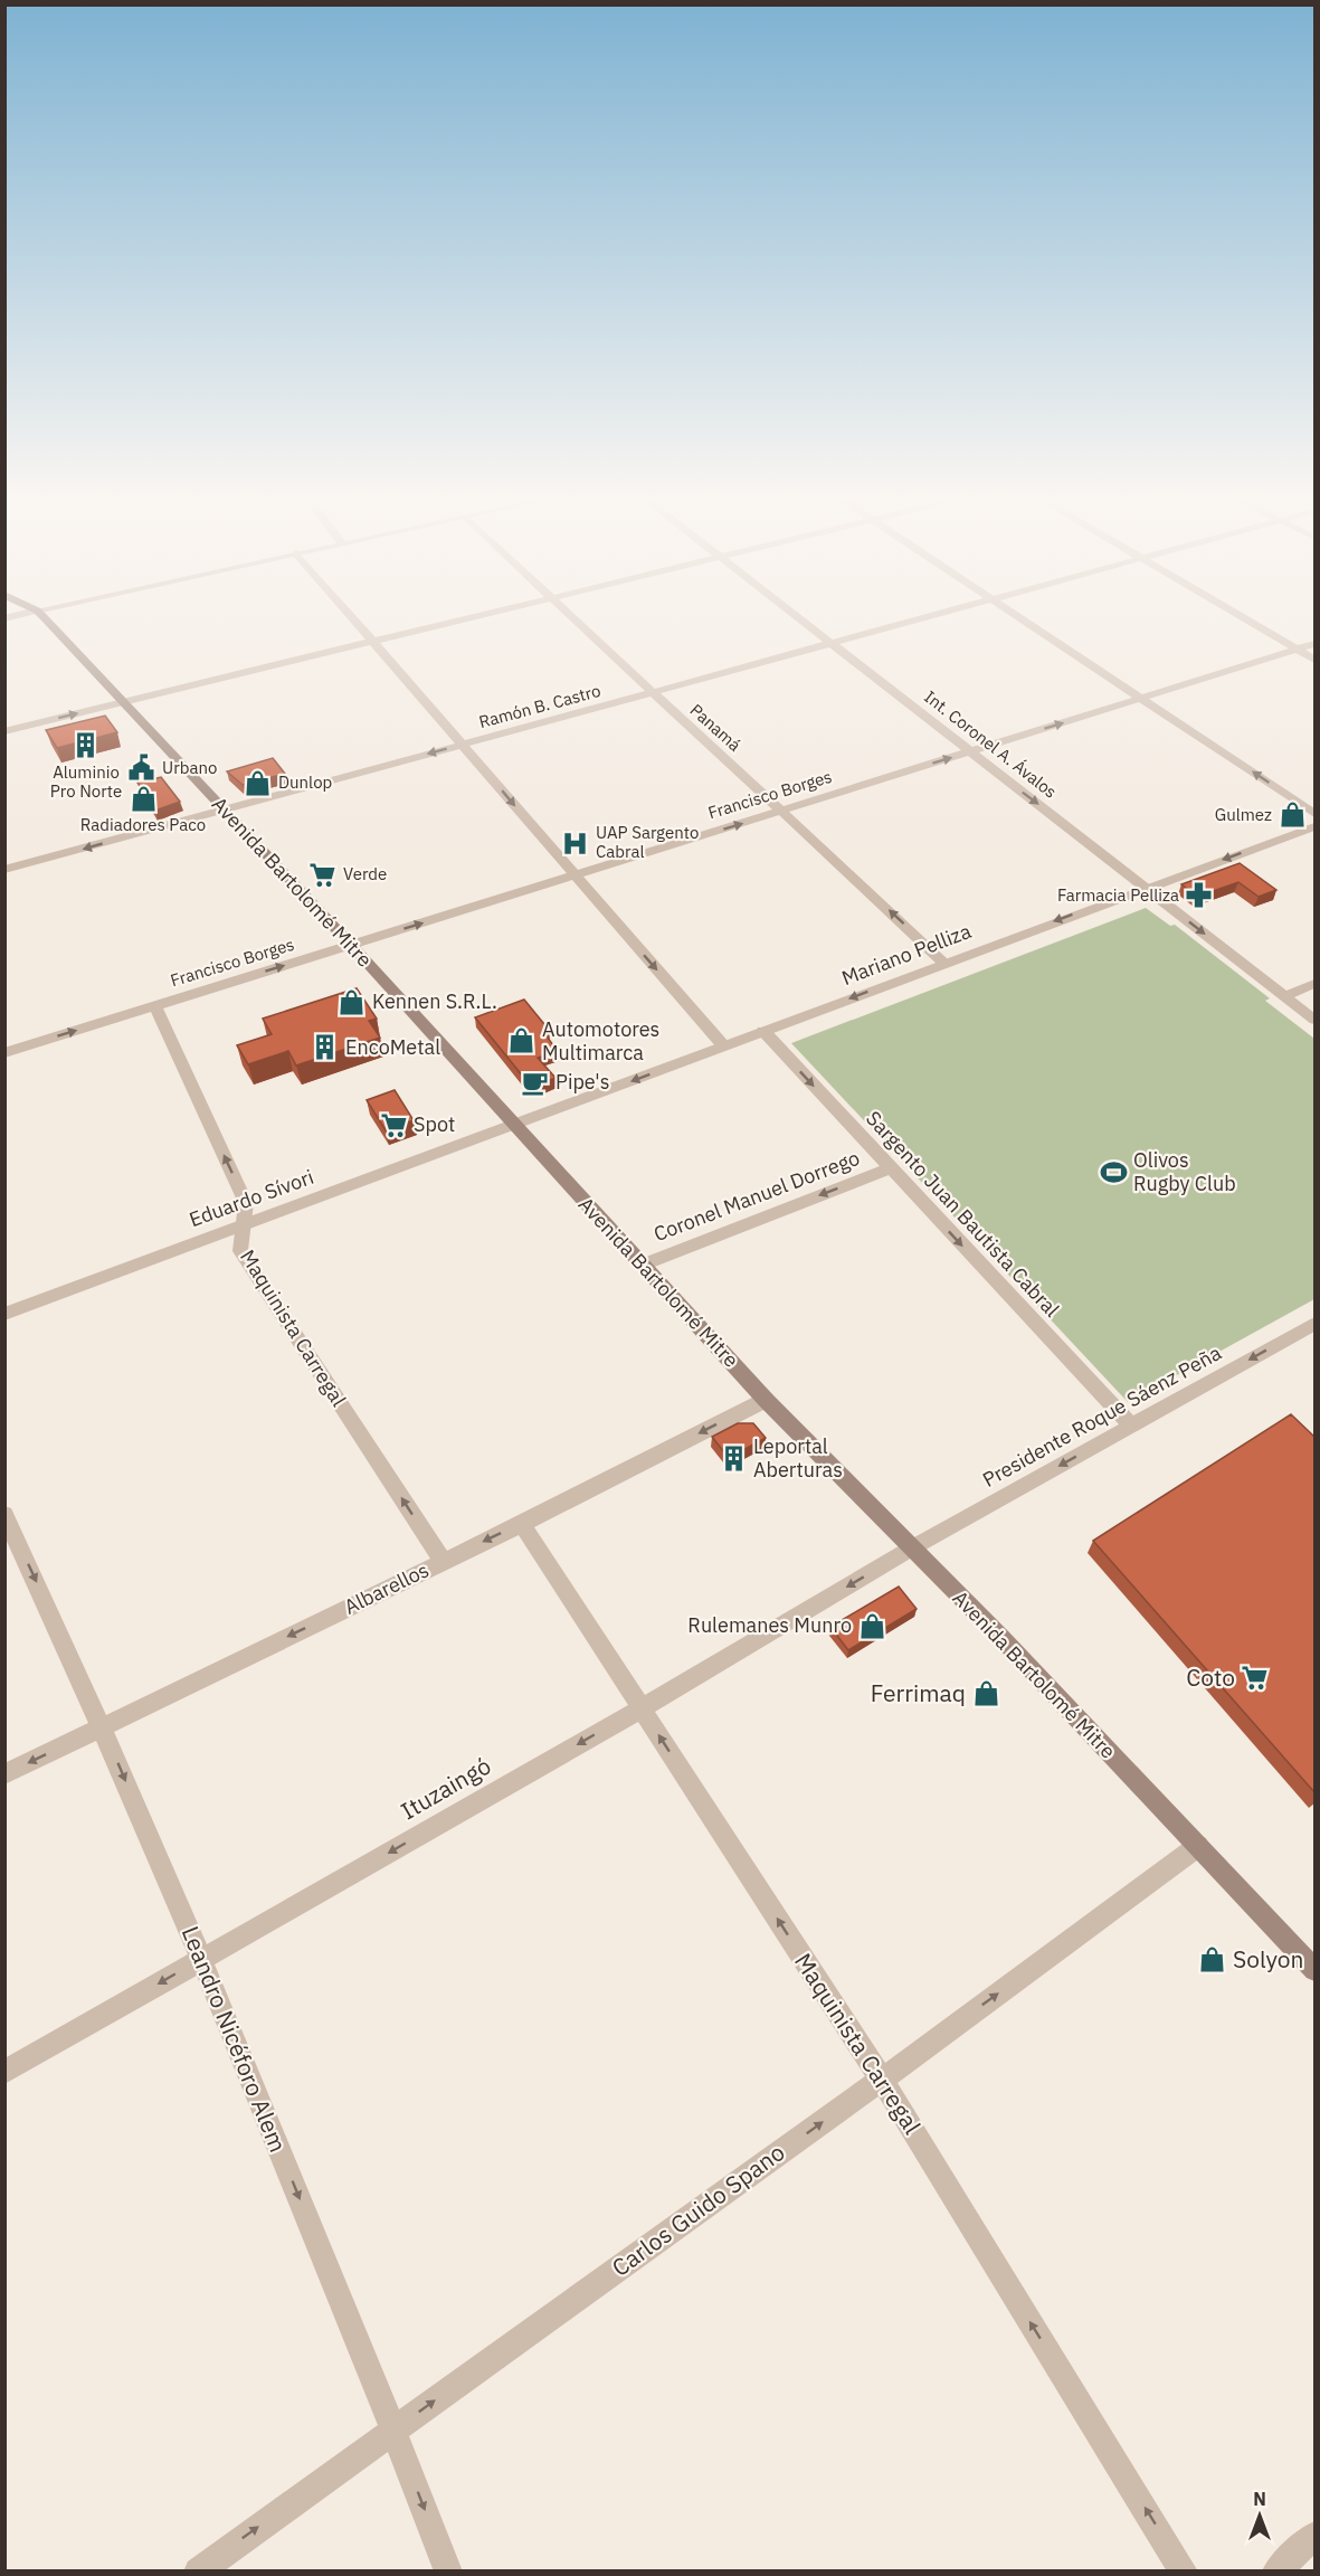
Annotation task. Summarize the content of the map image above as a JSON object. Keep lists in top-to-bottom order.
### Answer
{
  "streets": {
    "main road": ["Avenida Bartolomé Mitre"],
    "street": [
      "Ramón B. Castro",
      "Panamá",
      "Int. Coronel A. Ávalos",
      "Francisco Borges",
      "Mariano Pelliza",
      "Coronel Manuel Dorrego",
      "Eduardo Sívori",
      "Sargento Juan Bautista Cabral",
      "Maquinista Carregal",
      "Presidente Roque Sáenz Peña",
      "Albarellos",
      "Ituzaingó",
      "Leandro Nicéforo Alem",
      "Carlos Guido Spano"
    ]
  },
  "crossings": [
    ["Ramón B. Castro", "Panamá"],
    ["Ramón B. Castro", "Int. Coronel A. Ávalos"],
    ["Ramón B. Castro", "Avenida Bartolomé Mitre"],
    ["Panamá", "Francisco Borges"],
    ["Panamá", "Mariano Pelliza"],
    ["Int. Coronel A. Ávalos", "Francisco Borges"],
    ["Int. Coronel A. Ávalos", "Mariano Pelliza"],
    ["Francisco Borges", "Avenida Bartolomé Mitre"],
    ["Francisco Borges", "Maquinista Carregal"],
    ["Avenida Bartolomé Mitre", "Mariano Pelliza"],
    ["Avenida Bartolomé Mitre", "Coronel Manuel Dorrego"],
    ["Avenida Bartolomé Mitre", "Eduardo Sívori"],
    ["Avenida Bartolomé Mitre", "Presidente Roque Sáenz Peña"],
    ["Avenida Bartolomé Mitre", "Albarellos"],
    ["Avenida Bartolomé Mitre", "Ituzaingó"],
    ["Avenida Bartolomé Mitre", "Carlos Guido Spano"],
    ["Mariano Pelliza", "Eduardo Sívori"],
    ["Mariano Pelliza", "Sargento Juan Bautista Cabral"],
    ["Coronel Manuel Dorrego", "Sargento Juan Bautista Cabral"],
    ["Eduardo Sívori", "Maquinista Carregal"],
    ["Sargento Juan Bautista Cabral", "Presidente Roque Sáenz Peña"],
    ["Maquinista Carregal", "Albarellos"],
    ["Maquinista Carregal", "Ituzaingó"],
    ["Maquinista Carregal", "Carlos Guido Spano"],
    ["Presidente Roque Sáenz Peña", "Ituzaingó"],
    ["Albarellos", "Leandro Nicéforo Alem"],
    ["Ituzaingó", "Leandro Nicéforo Alem"],
    ["Leandro Nicéforo Alem", "Carlos Guido Spano"]
  ],
  "one_way": [
    "Panamá",
    "Francisco Borges",
    "Mariano Pelliza",
    "Coronel Manuel Dorrego",
    "Sargento Juan Bautista Cabral",
    "Maquinista Carregal",
    "Presidente Roque Sáenz Peña",
    "Albarellos",
    "Ituzaingó",
    "Leandro Nicéforo Alem",
    "Carlos Guido Spano"
  ],
  "places": {
    "building": ["Aluminio Pro Norte", "EncoMetal", "Leportal Aberturas"],
    "public building": ["Urbano"],
    "shop": [
      "Dunlop",
      "Radiadores Paco",
      "Gulmez",
      "Kennen S.R.L.",
      "Automotores Multimarca",
      "Rulemanes Munro",
      "Ferrimaq",
      "Solyon"
    ],
    "hospital": ["UAP Sargento Cabral"],
    "supermarket": ["Verde", "Spot", "Coto"],
    "pharmacy": ["Farmacia Pelliza"],
    "cafe": ["Pipe's"],
    "sports": ["Olivos Rugby Club"]
  },
  "north": "top"
}
